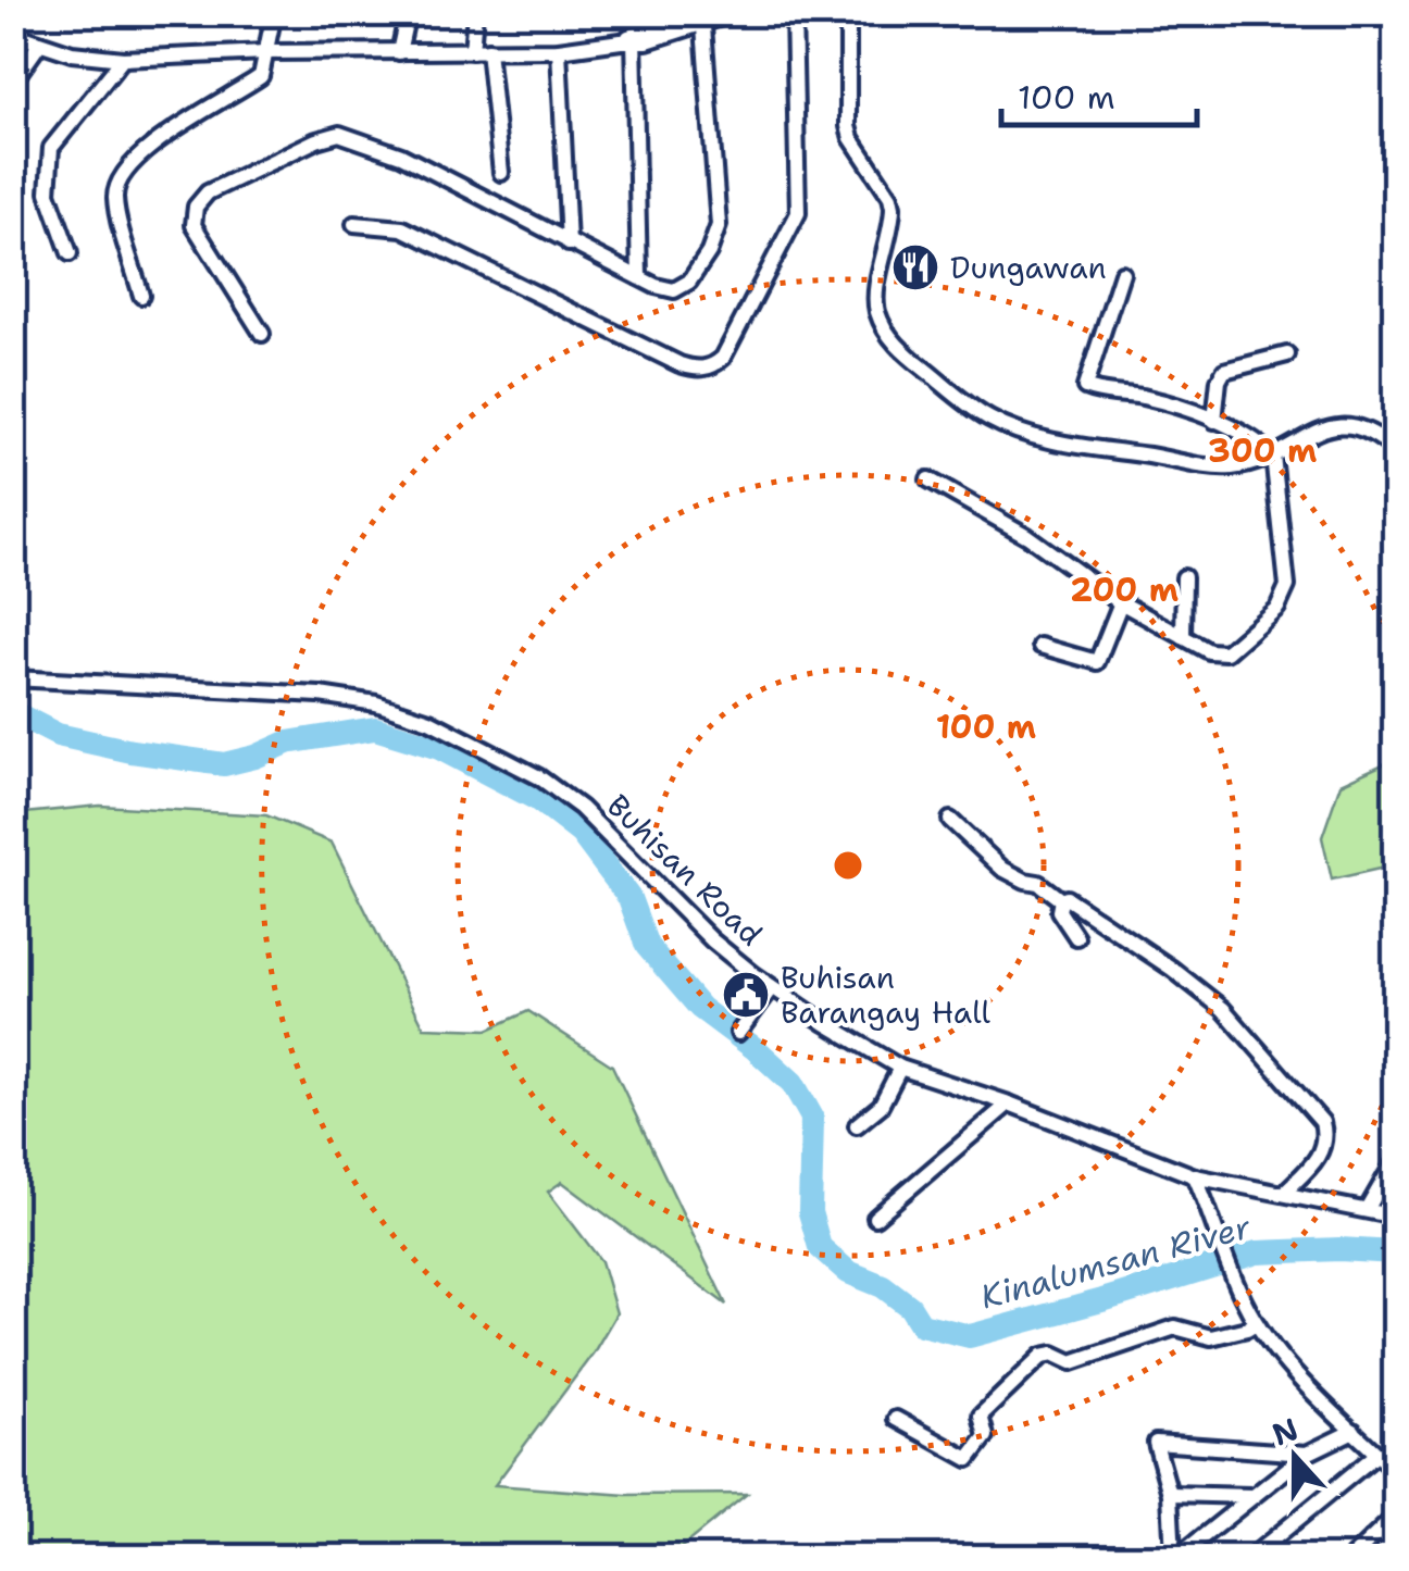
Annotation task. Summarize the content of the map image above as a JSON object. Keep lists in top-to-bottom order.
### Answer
{
  "streets": {
    "street": ["Buhisan Road"]
  },
  "water": ["Kinalumsan River"],
  "places": {
    "restaurant": ["Dungawan"],
    "public building": ["Buhisan Barangay Hall"]
  },
  "scale_bar": "100 m",
  "north": "top",
  "rings": ["300 m", "200 m", "100 m"]
}
